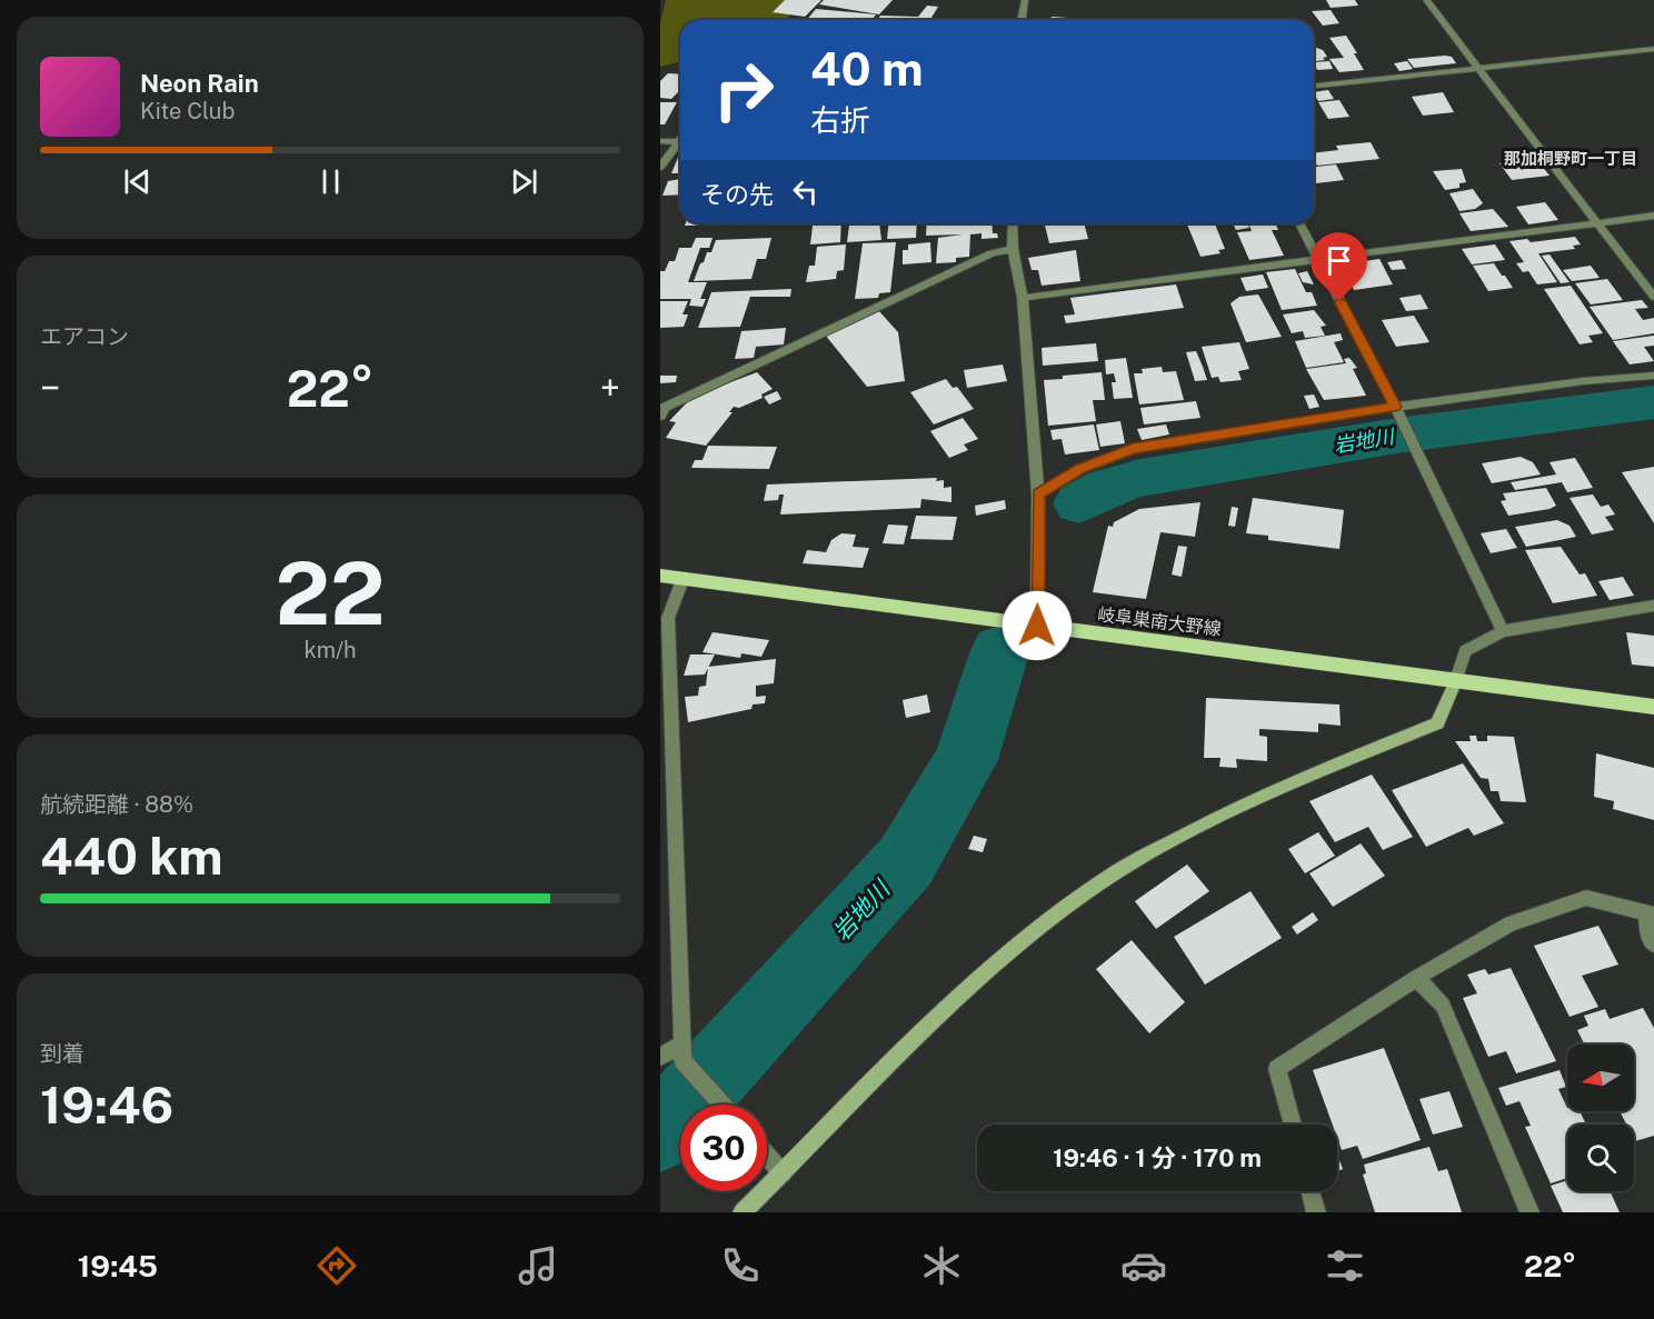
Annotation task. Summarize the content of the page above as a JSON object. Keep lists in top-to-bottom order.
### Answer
{
  "streets": {
    "main road": ["岐阜巣南大野線"]
  },
  "districts": ["那加桐野町一丁目"],
  "water": ["岩地川"],
  "north": "left",
  "page": {
    "turn": ["40 m", "右折"],
    "song": ["Neon Rain", "Kite Club"],
    "then": "その先",
    "tile": [
      "エアコン",
      ["22", "km/h"],
      ["航続距離 · 88%", "440 km"],
      ["到着", "19:46"]
    ],
    "heat": ["−", "22°", "+"],
    "limit": "30",
    "trip": "19:46 · 1 分 · 170 m",
    "tabs": ["19:45", "22°"]
  }
}
